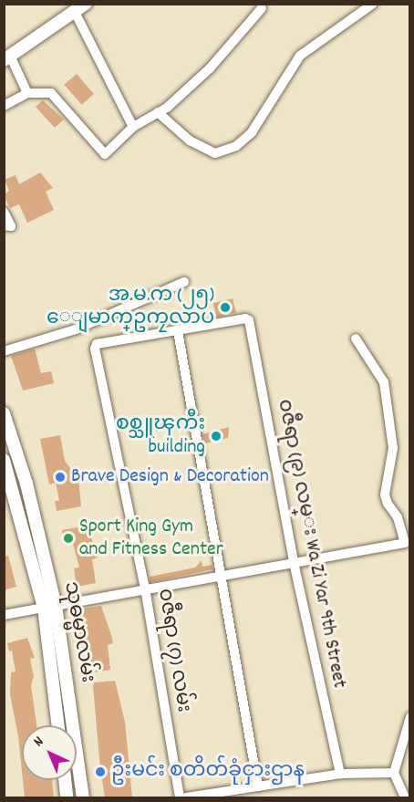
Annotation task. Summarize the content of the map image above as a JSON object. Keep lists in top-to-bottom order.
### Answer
{
  "streets": {
    "main road": ["သုဓမ္မာလမ်း"],
    "street": ["၀ဇီရာ (၉) လမ္း Wa Zi Yar 9th Street", "၀ဇီရာ (၇) လမ်း"]
  },
  "crossings": [
    ["၀ဇီရာ (၉) လမ္း Wa Zi Yar 9th Street", "၀ဇီရာ (၇) လမ်း"]
  ],
  "places": [
    "အ.မ.က (၂၅) ေျမာက္ဥကၠလာပ",
    "စစ္သူၾကီး building",
    "Brave Design & Decoration",
    "Sport King Gym and Fitness Center",
    "ဦးမင်း စတိတ်ခုံငှားဌာန"
  ],
  "north": "top left"
}
